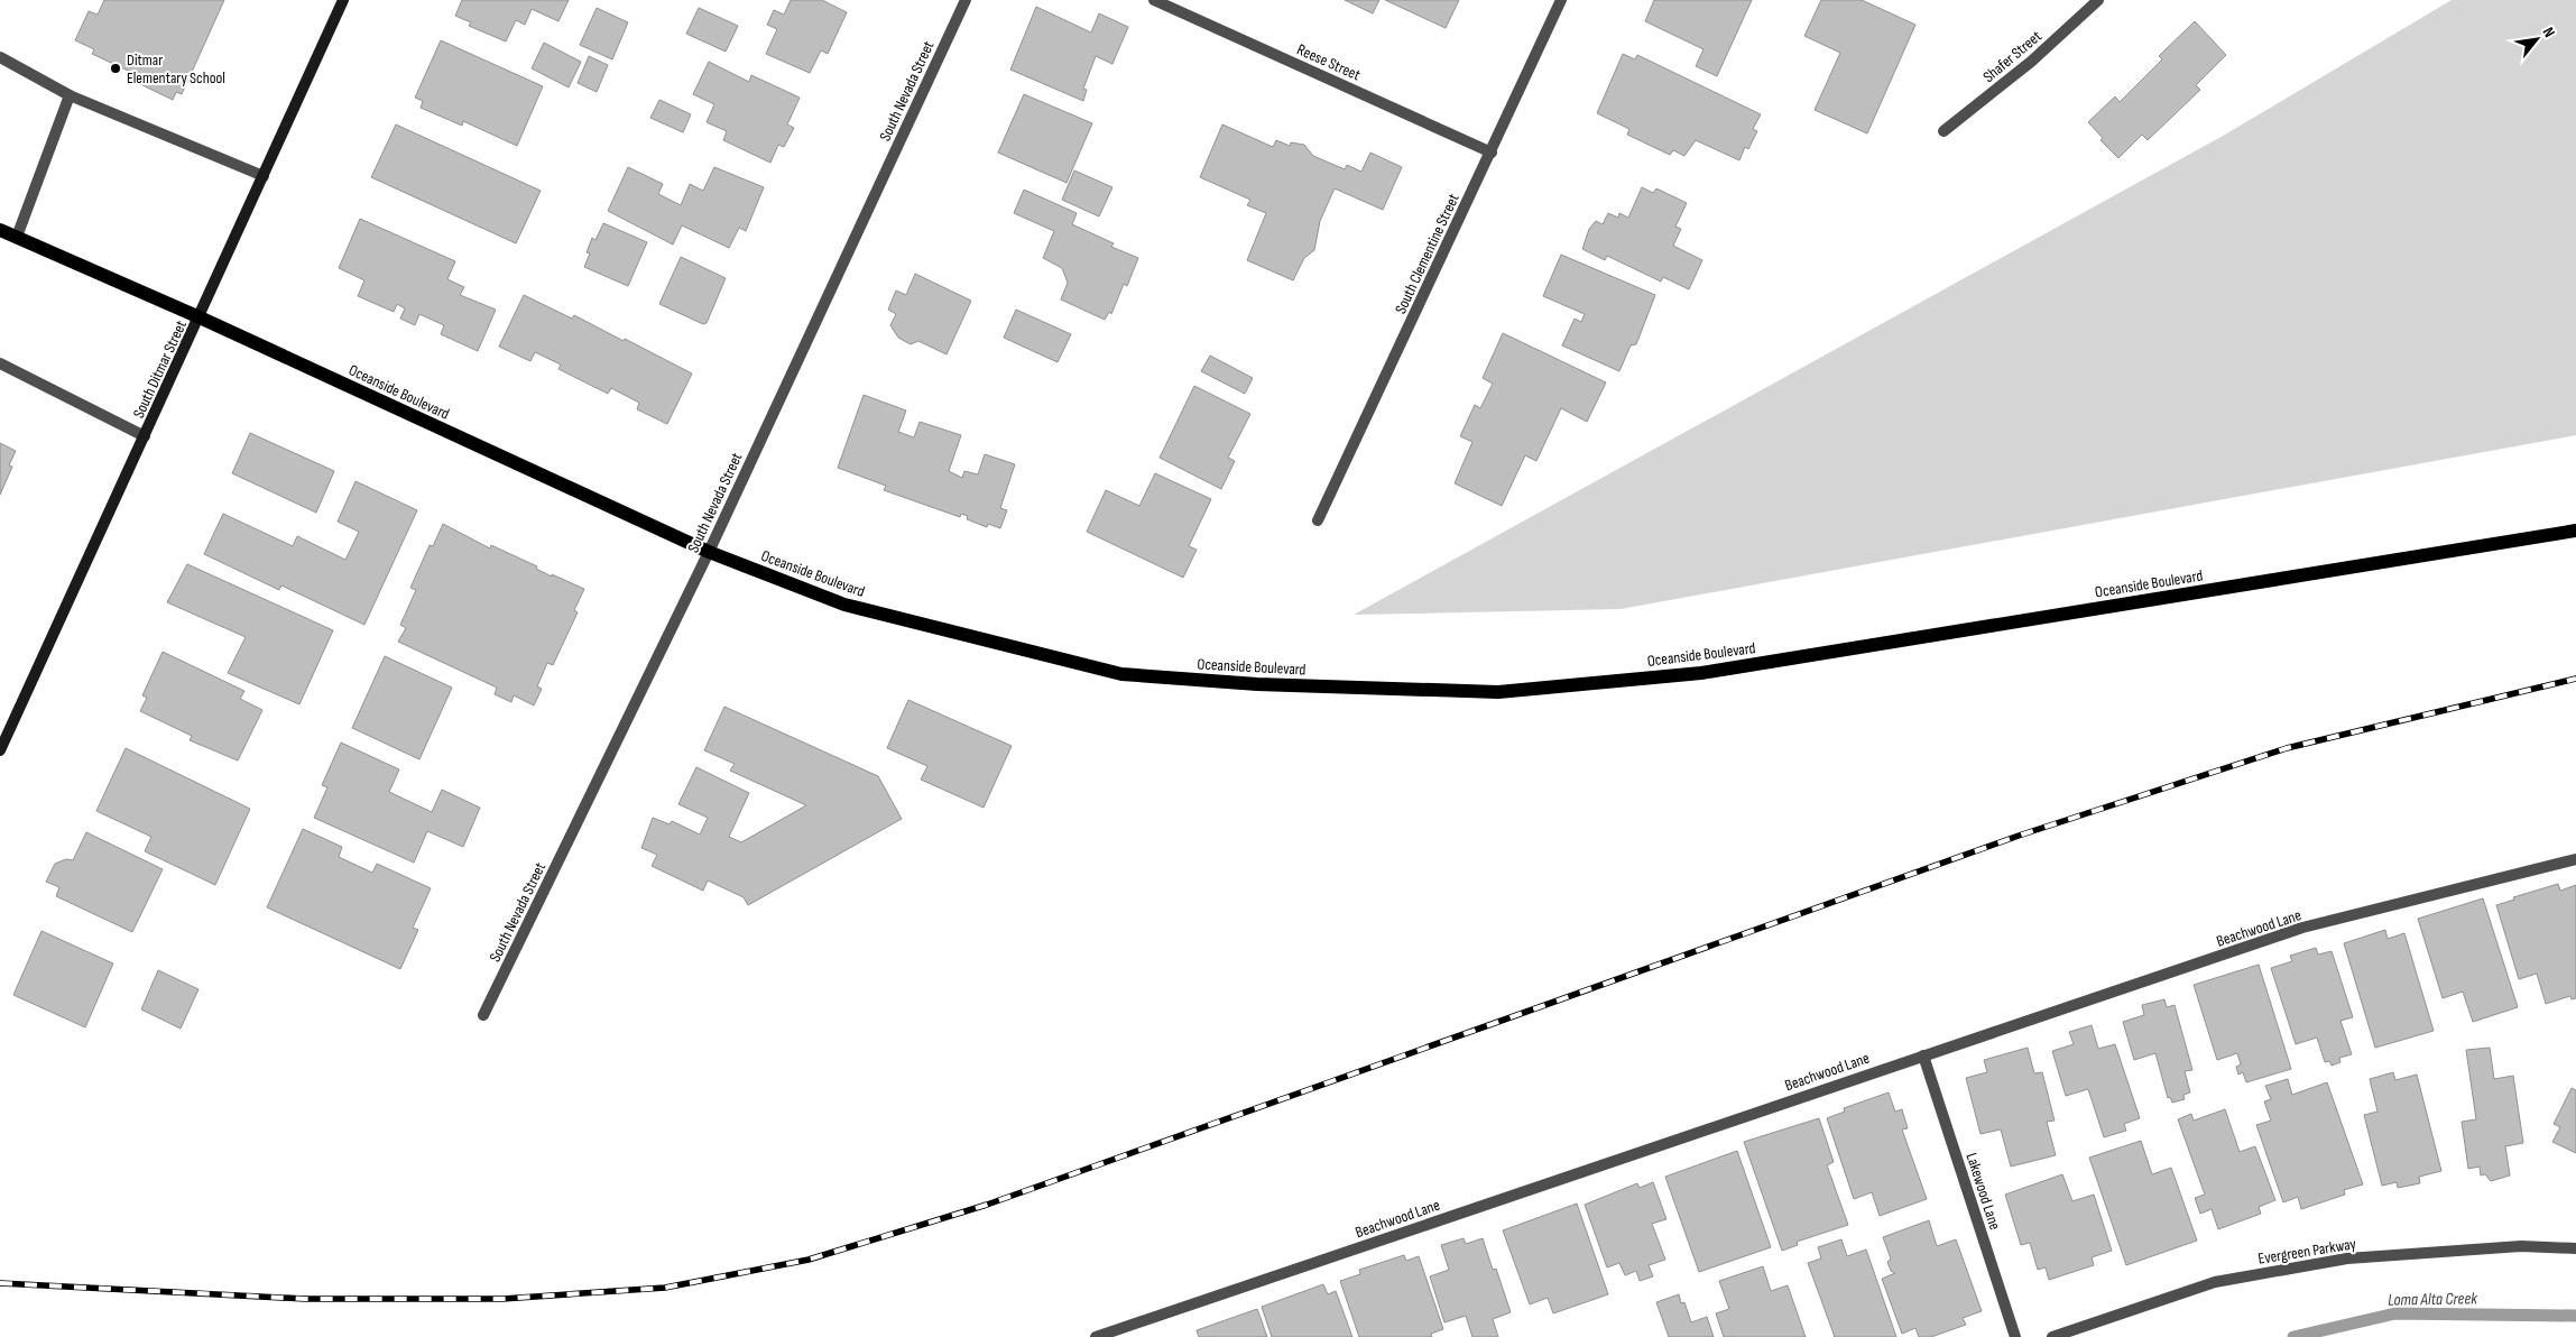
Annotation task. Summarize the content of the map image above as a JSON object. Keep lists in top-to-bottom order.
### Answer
{
  "streets": {
    "main road": ["Oceanside Boulevard"],
    "street": [
      "Shafer Street",
      "Reese Street",
      "South Nevada Street",
      "South Clementine Street",
      "South Ditmar Street",
      "Beachwood Lane",
      "Lakewood Lane",
      "Evergreen Parkway"
    ]
  },
  "crossings": [
    ["Reese Street", "South Clementine Street"],
    ["South Nevada Street", "Oceanside Boulevard"],
    ["South Ditmar Street", "Oceanside Boulevard"],
    ["Beachwood Lane", "Lakewood Lane"]
  ],
  "water": ["Loma Alta Creek"],
  "places": ["Ditmar Elementary School"],
  "north": "top right"
}
